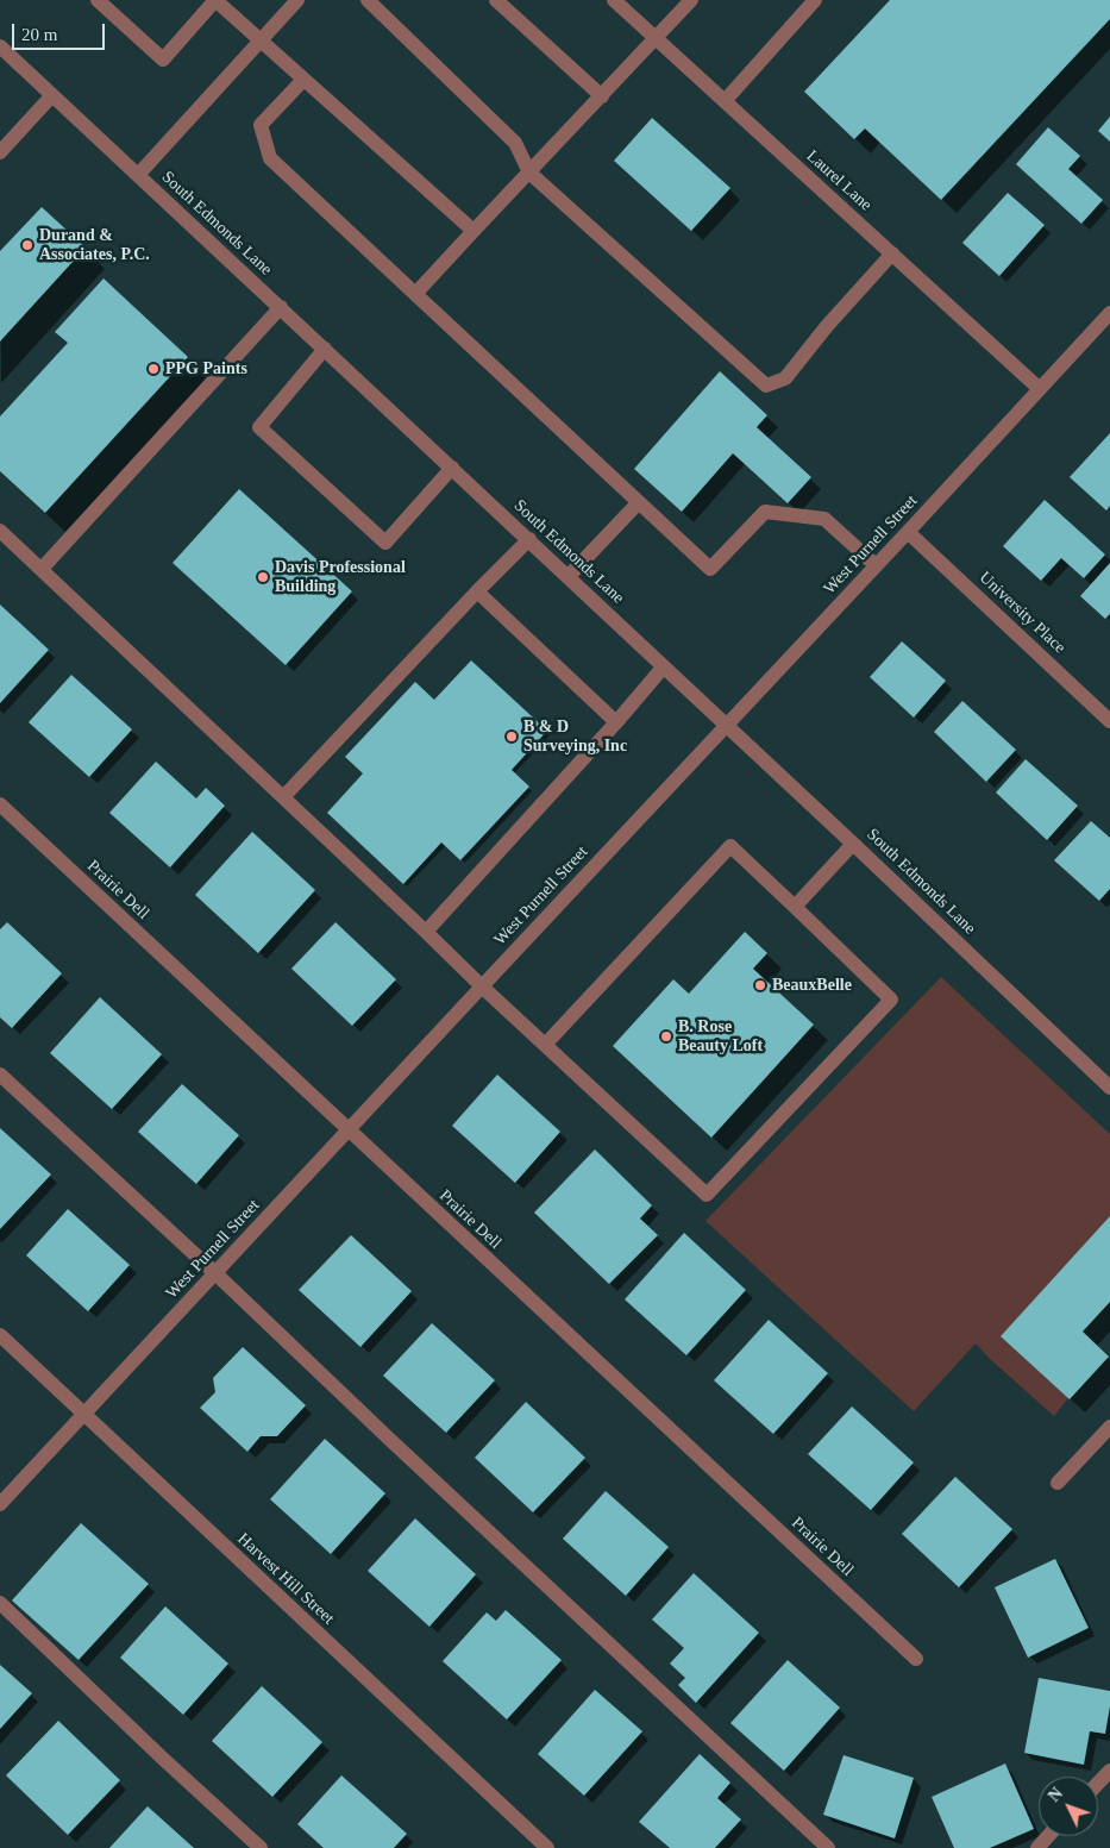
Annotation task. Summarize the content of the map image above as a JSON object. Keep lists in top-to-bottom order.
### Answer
{
  "streets": {
    "street": [
      "Laurel Lane",
      "South Edmonds Lane",
      "West Purnell Street",
      "University Place",
      "Prairie Dell",
      "Harvest Hill Street"
    ]
  },
  "crossings": [
    ["Laurel Lane", "West Purnell Street"],
    ["South Edmonds Lane", "West Purnell Street"],
    ["West Purnell Street", "University Place"],
    ["West Purnell Street", "Prairie Dell"],
    ["West Purnell Street", "Harvest Hill Street"]
  ],
  "places": [
    "Durand & Associates, P.C.",
    "PPG Paints",
    "Davis Professional Building",
    "B & D Surveying, Inc",
    "BeauxBelle",
    "B. Rose Beauty Loft"
  ],
  "scale_bar": "20 m",
  "north": "top left"
}
